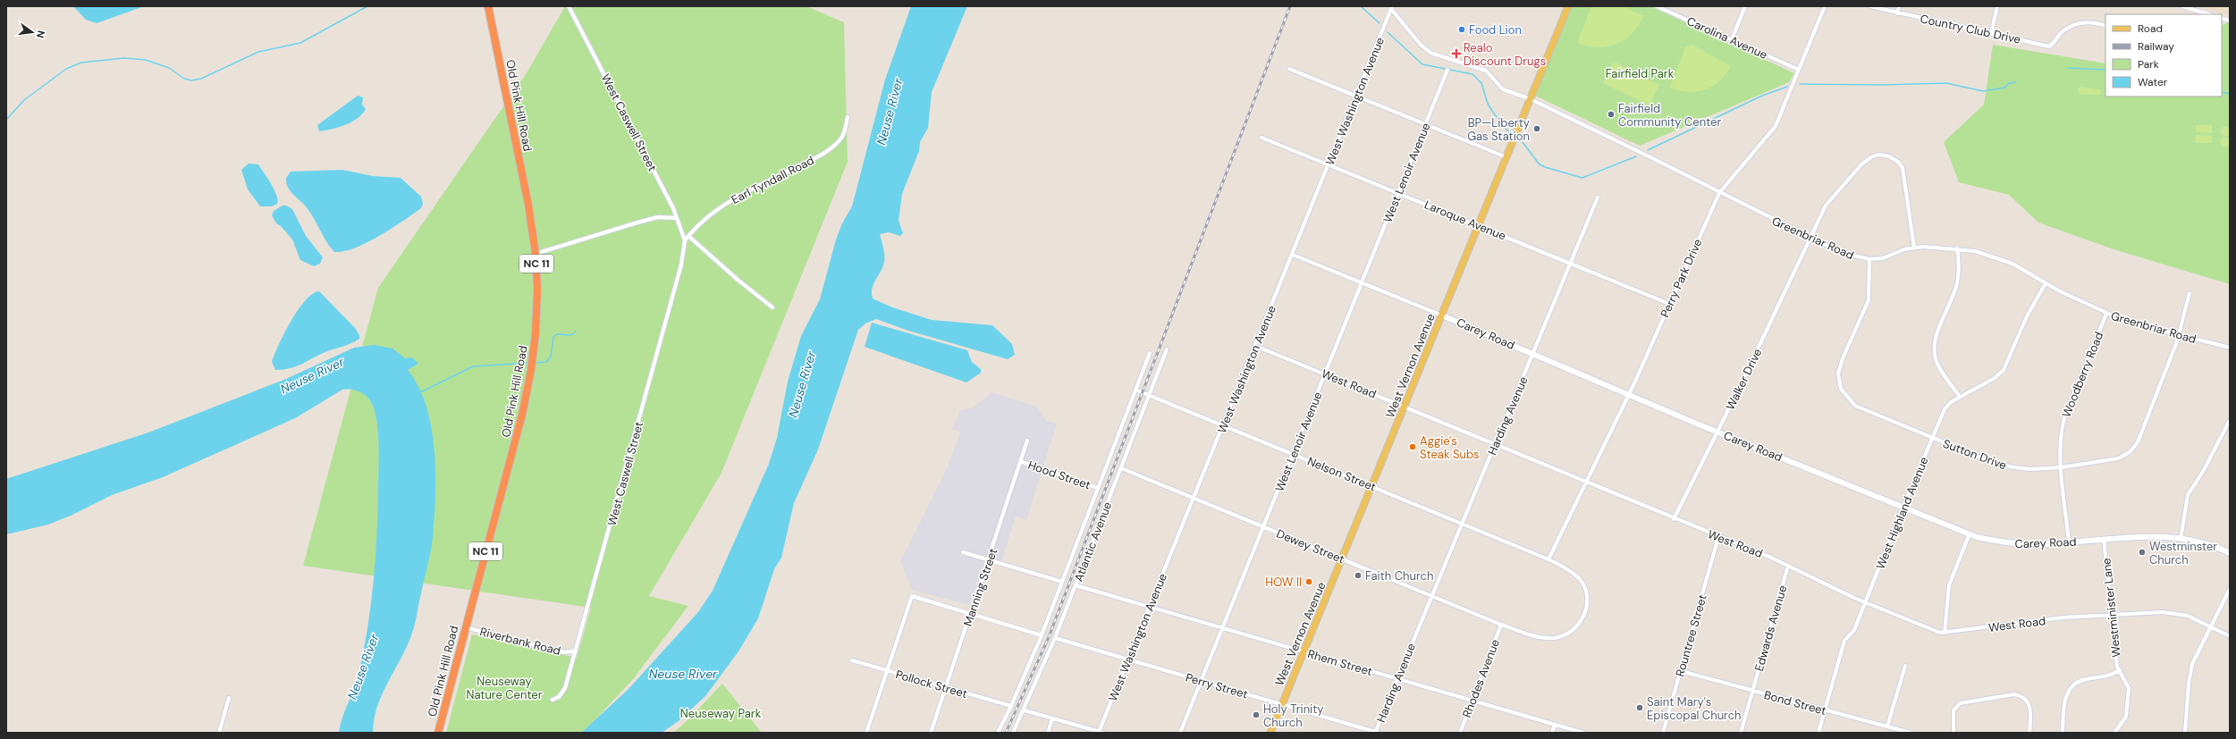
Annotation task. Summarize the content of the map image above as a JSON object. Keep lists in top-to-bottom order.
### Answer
{
  "streets": {
    "highway": ["Old Pink Hill Road", "NC 11"],
    "main road": ["West Vernon Avenue"],
    "street": [
      "Country Club Drive",
      "Carolina Avenue",
      "West Washington Avenue",
      "West Caswell Street",
      "West Lenoir Avenue",
      "Earl Tyndall Road",
      "Laroque Avenue",
      "Greenbriar Road",
      "Perry Park Drive",
      "Carey Road",
      "Woodberry Road",
      "Walker Drive",
      "West Road",
      "Harding Avenue",
      "Sutton Drive",
      "Nelson Street",
      "Hood Street",
      "West Highland Avenue",
      "Atlantic Avenue",
      "Dewey Street",
      "Manning Street",
      "Westminister Lane",
      "Edwards Avenue",
      "Rountree Street",
      "Riverbank Road",
      "Rhem Street",
      "Rhodes Avenue",
      "Pollock Street",
      "Perry Street",
      "Bond Street"
    ]
  },
  "crossings": [
    ["Carolina Avenue", "Perry Park Drive"],
    ["West Washington Avenue", "Laroque Avenue"],
    ["West Washington Avenue", "Greenbriar Road"],
    ["West Washington Avenue", "Carey Road"],
    ["West Washington Avenue", "West Road"],
    ["West Washington Avenue", "Nelson Street"],
    ["West Washington Avenue", "Dewey Street"],
    ["West Washington Avenue", "Rhem Street"],
    ["West Washington Avenue", "Perry Street"],
    ["Old Pink Hill Road", "Riverbank Road"],
    ["West Caswell Street", "Riverbank Road"],
    ["West Lenoir Avenue", "Laroque Avenue"],
    ["West Lenoir Avenue", "Carey Road"],
    ["West Lenoir Avenue", "West Road"],
    ["West Lenoir Avenue", "Nelson Street"],
    ["West Lenoir Avenue", "Dewey Street"],
    ["West Lenoir Avenue", "Rhem Street"],
    ["West Lenoir Avenue", "Perry Street"],
    ["Laroque Avenue", "Perry Park Drive"],
    ["Laroque Avenue", "West Vernon Avenue"],
    ["Laroque Avenue", "Harding Avenue"],
    ["Greenbriar Road", "Perry Park Drive"],
    ["Greenbriar Road", "West Vernon Avenue"],
    ["Greenbriar Road", "Woodberry Road"],
    ["Greenbriar Road", "Walker Drive"],
    ["Greenbriar Road", "Sutton Drive"],
    ["Greenbriar Road", "West Highland Avenue"],
    ["Perry Park Drive", "Carey Road"],
    ["Perry Park Drive", "West Road"],
    ["Perry Park Drive", "Nelson Street"],
    ["Carey Road", "West Vernon Avenue"],
    ["Carey Road", "Woodberry Road"],
    ["Carey Road", "Walker Drive"],
    ["Carey Road", "Harding Avenue"],
    ["Carey Road", "West Highland Avenue"],
    ["Carey Road", "Westminister Lane"],
    ["West Vernon Avenue", "West Road"],
    ["West Vernon Avenue", "Nelson Street"],
    ["West Vernon Avenue", "Dewey Street"],
    ["West Vernon Avenue", "Rhem Street"],
    ["West Vernon Avenue", "Perry Street"],
    ["Woodberry Road", "Sutton Drive"],
    ["Walker Drive", "West Road"],
    ["West Road", "Harding Avenue"],
    ["West Road", "West Highland Avenue"],
    ["West Road", "Westminister Lane"],
    ["West Road", "Edwards Avenue"],
    ["West Road", "Rountree Street"],
    ["Harding Avenue", "Nelson Street"],
    ["Harding Avenue", "Dewey Street"],
    ["Harding Avenue", "Rhem Street"],
    ["Harding Avenue", "Perry Street"],
    ["Sutton Drive", "West Highland Avenue"],
    ["Nelson Street", "Atlantic Avenue"],
    ["Nelson Street", "Dewey Street"],
    ["Nelson Street", "Rhodes Avenue"],
    ["Hood Street", "Atlantic Avenue"],
    ["Hood Street", "Manning Street"],
    ["West Highland Avenue", "Bond Street"],
    ["Atlantic Avenue", "Dewey Street"],
    ["Atlantic Avenue", "Rhem Street"],
    ["Atlantic Avenue", "Pollock Street"],
    ["Atlantic Avenue", "Perry Street"],
    ["Dewey Street", "Rhodes Avenue"],
    ["Manning Street", "Pollock Street"],
    ["Edwards Avenue", "Bond Street"],
    ["Rountree Street", "Bond Street"],
    ["Rhem Street", "Rhodes Avenue"]
  ],
  "water": ["Neuse River"],
  "parks": ["Fairfield Park", "Neuseway Nature Center", "Neuseway Park"],
  "places": {
    "other": [
      "Food Lion",
      "Fairfield Community Center",
      "BP—Liberty Gas Station",
      "Aggie's Steak Subs",
      "Westminster Church",
      "Faith Church",
      "HOW II",
      "Saint Mary's Episcopal Church",
      "Holy Trinity Church"
    ],
    "health": ["Realo Discount Drugs"]
  },
  "legend": [
    "Road",
    "Railway",
    "Park",
    "Water"
  ],
  "north": "right"
}
